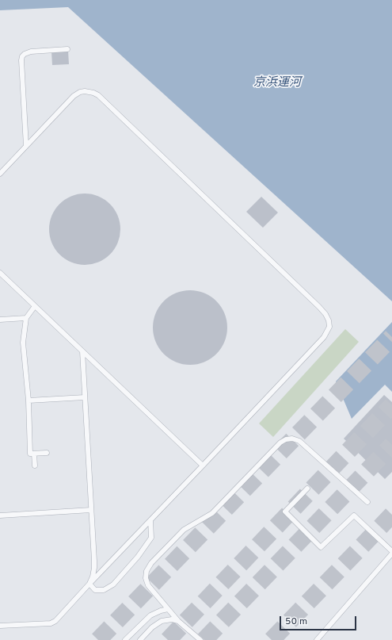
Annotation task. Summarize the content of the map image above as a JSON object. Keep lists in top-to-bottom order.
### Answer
{
  "water": ["京浜運河"],
  "scale_bar": "50 m"
}
